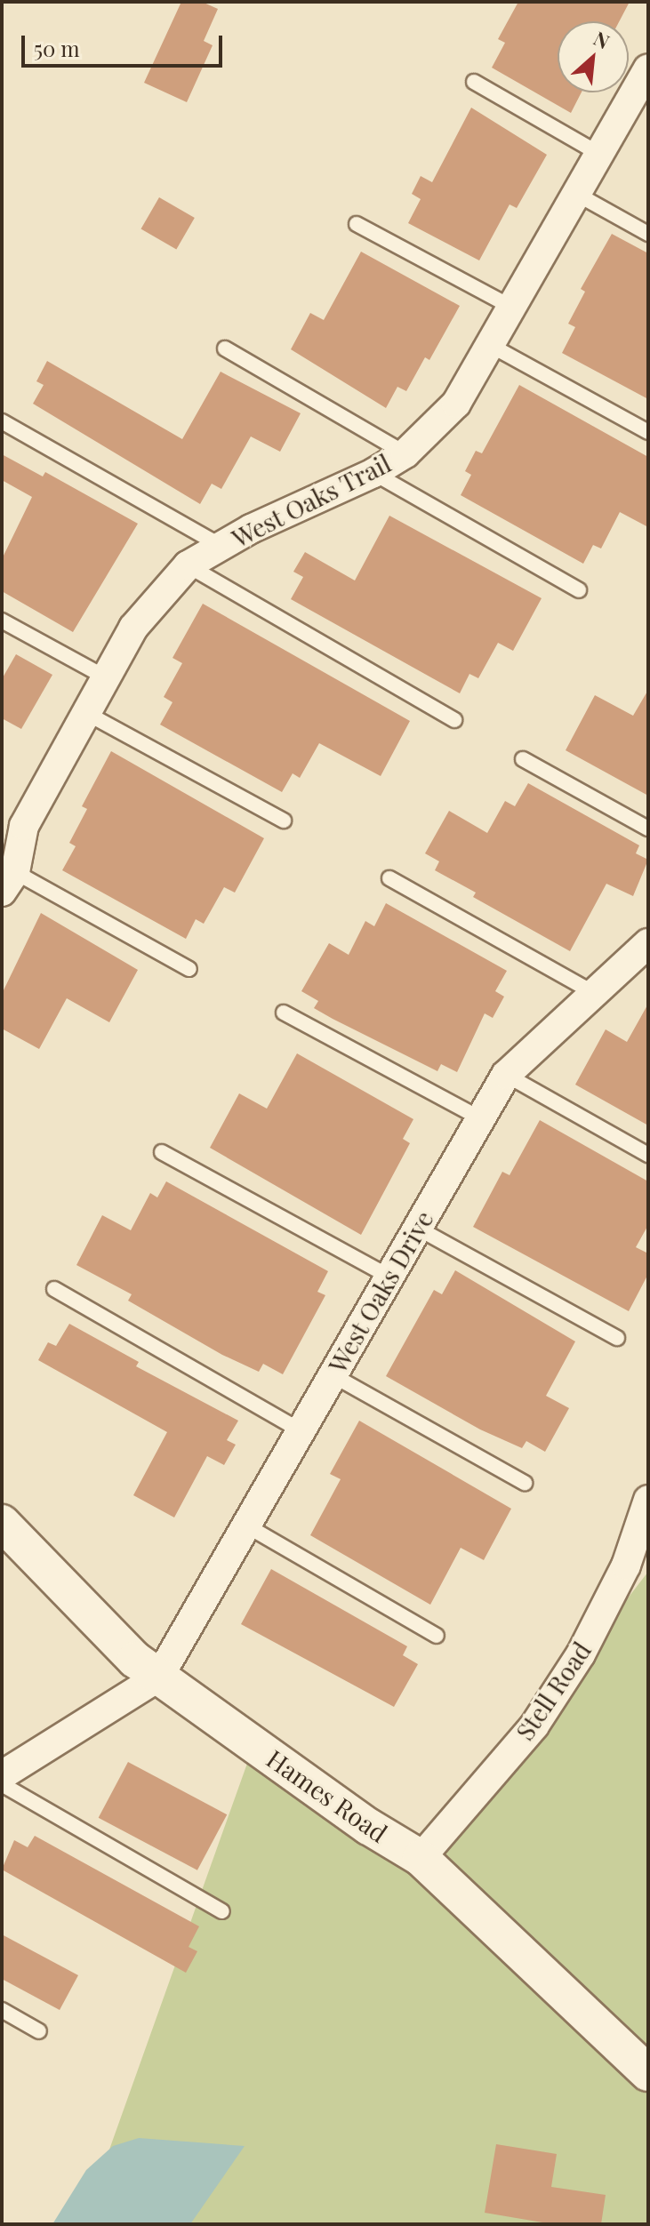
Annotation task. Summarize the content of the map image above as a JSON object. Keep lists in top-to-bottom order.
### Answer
{
  "streets": {
    "street": [
      "West Oaks Trail",
      "West Oaks Drive",
      "Stell Road",
      "Hames Road"
    ]
  },
  "crossings": [
    ["West Oaks Drive", "Hames Road"],
    ["Stell Road", "Hames Road"]
  ],
  "scale_bar": "50 m",
  "north": "top right"
}
